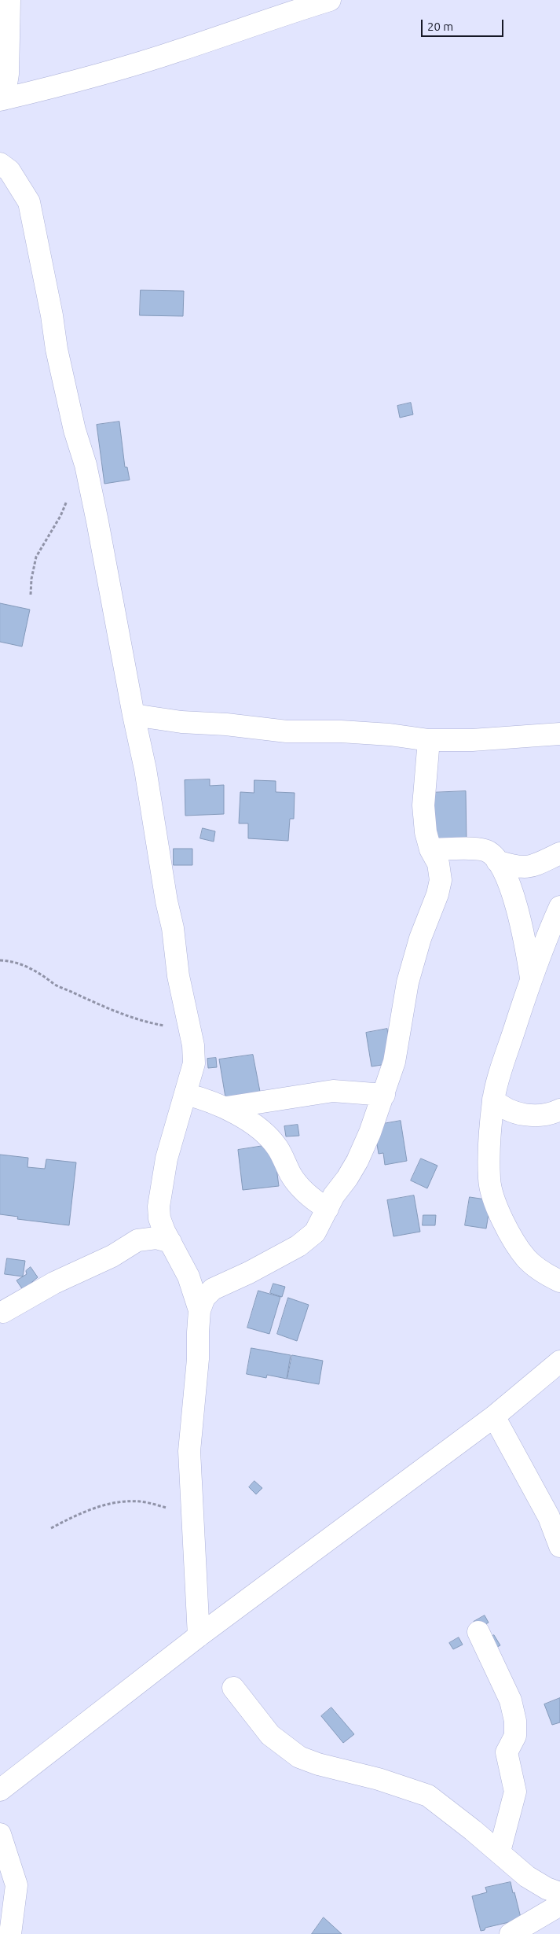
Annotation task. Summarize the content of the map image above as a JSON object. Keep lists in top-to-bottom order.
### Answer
{
  "scale_bar": "20 m"
}
